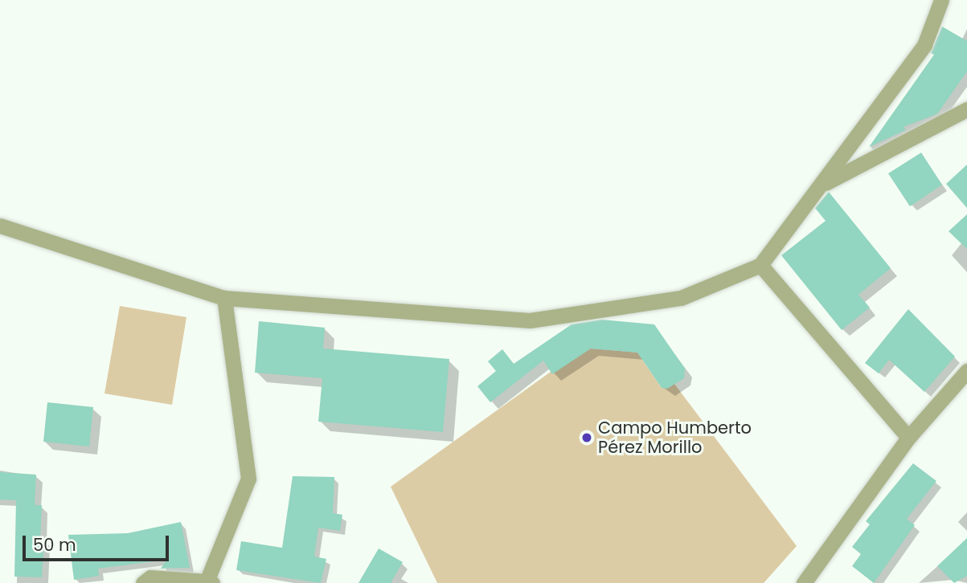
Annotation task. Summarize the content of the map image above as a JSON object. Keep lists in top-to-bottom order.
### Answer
{
  "places": ["Campo Humberto Pérez Morillo"],
  "scale_bar": "50 m"
}
